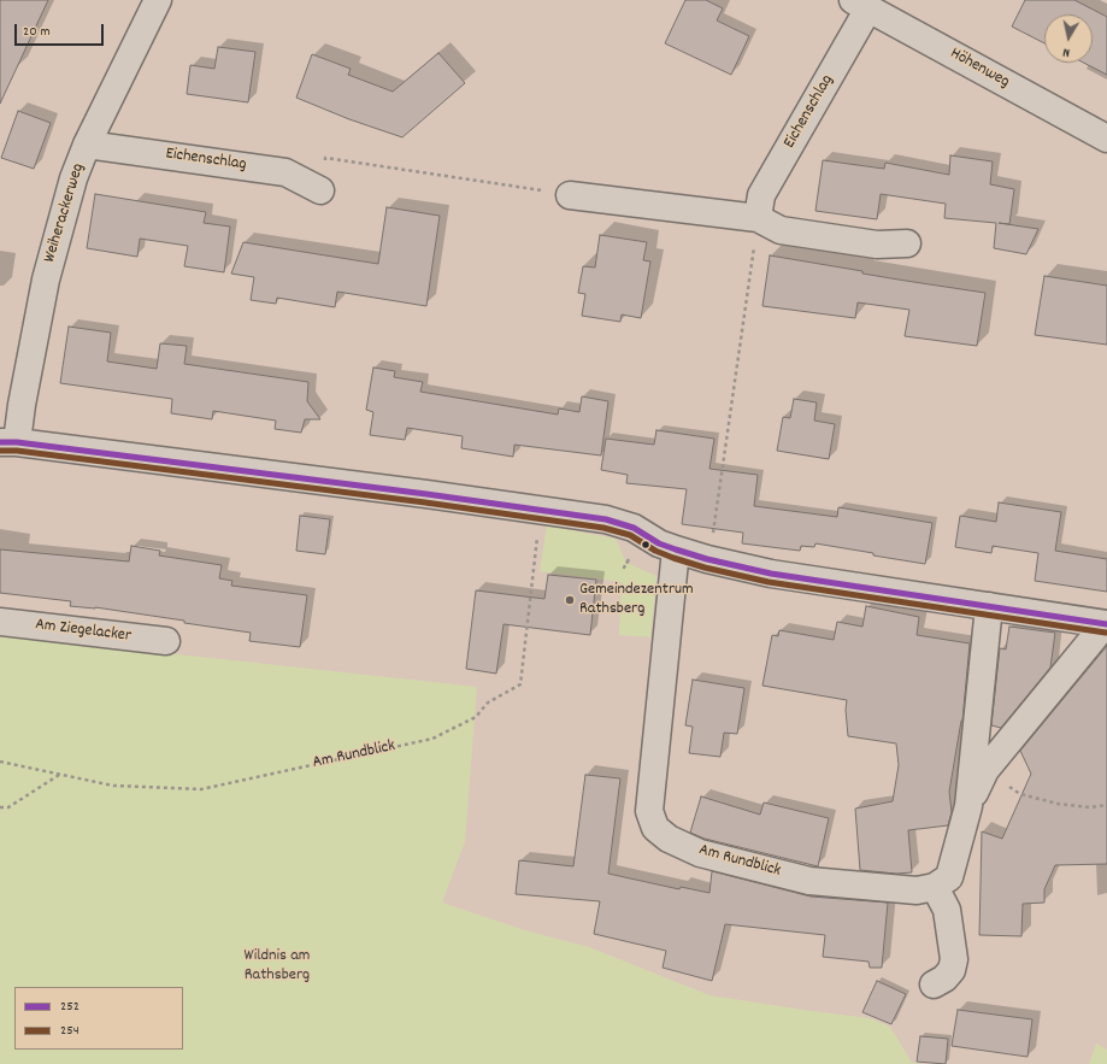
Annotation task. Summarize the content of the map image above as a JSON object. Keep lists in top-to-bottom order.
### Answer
{
  "streets": {
    "street": [
      "Höhenweg",
      "Eichenschlag",
      "Weiherackerweg",
      "Am Ziegelacker",
      "Am Rundblick"
    ]
  },
  "crossings": [
    ["Höhenweg", "Eichenschlag"],
    ["Eichenschlag", "Weiherackerweg"]
  ],
  "parks": ["Wildnis am Rathsberg"],
  "places": ["Gemeindezentrum Rathsberg"],
  "lines": ["transit line 252", "transit line 254"],
  "legend": ["252", "254"],
  "scale_bar": "20 m",
  "north": "bottom"
}
